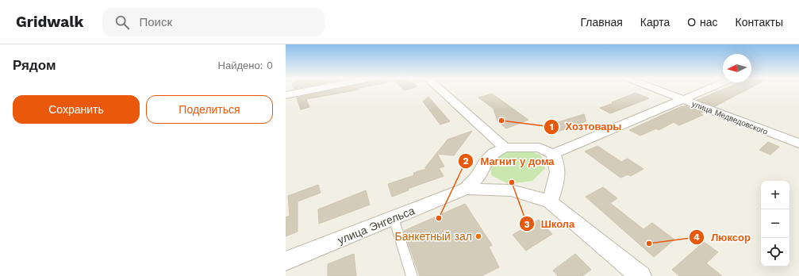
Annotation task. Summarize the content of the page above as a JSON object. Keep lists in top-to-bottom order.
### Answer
{
  "streets": {
    "street": ["улица Медведовского", "улица Энгельса"]
  },
  "places": [
    "Хозтовары",
    "Школа",
    "Магнит у дома",
    "Банкетный зал",
    "Люксор"
  ],
  "north": "left",
  "page": {
    "header": "Gridwalk",
    "search": "Поиск",
    "nav": [
      "Главная",
      "Карта",
      "О нас",
      "Контакты"
    ],
    "heading": ["Рядом", "Найдено: 0"],
    "buttons": ["Сохранить", "Поделиться"],
    "map_buttons": ["+", "−"]
  }
}
